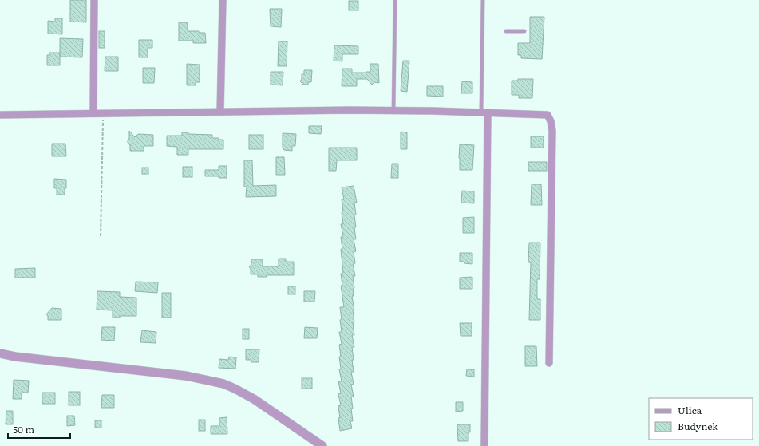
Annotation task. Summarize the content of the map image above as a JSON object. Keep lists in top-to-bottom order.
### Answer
{
  "legend": ["Ulica", "Budynek"],
  "scale_bar": "50 m"
}
